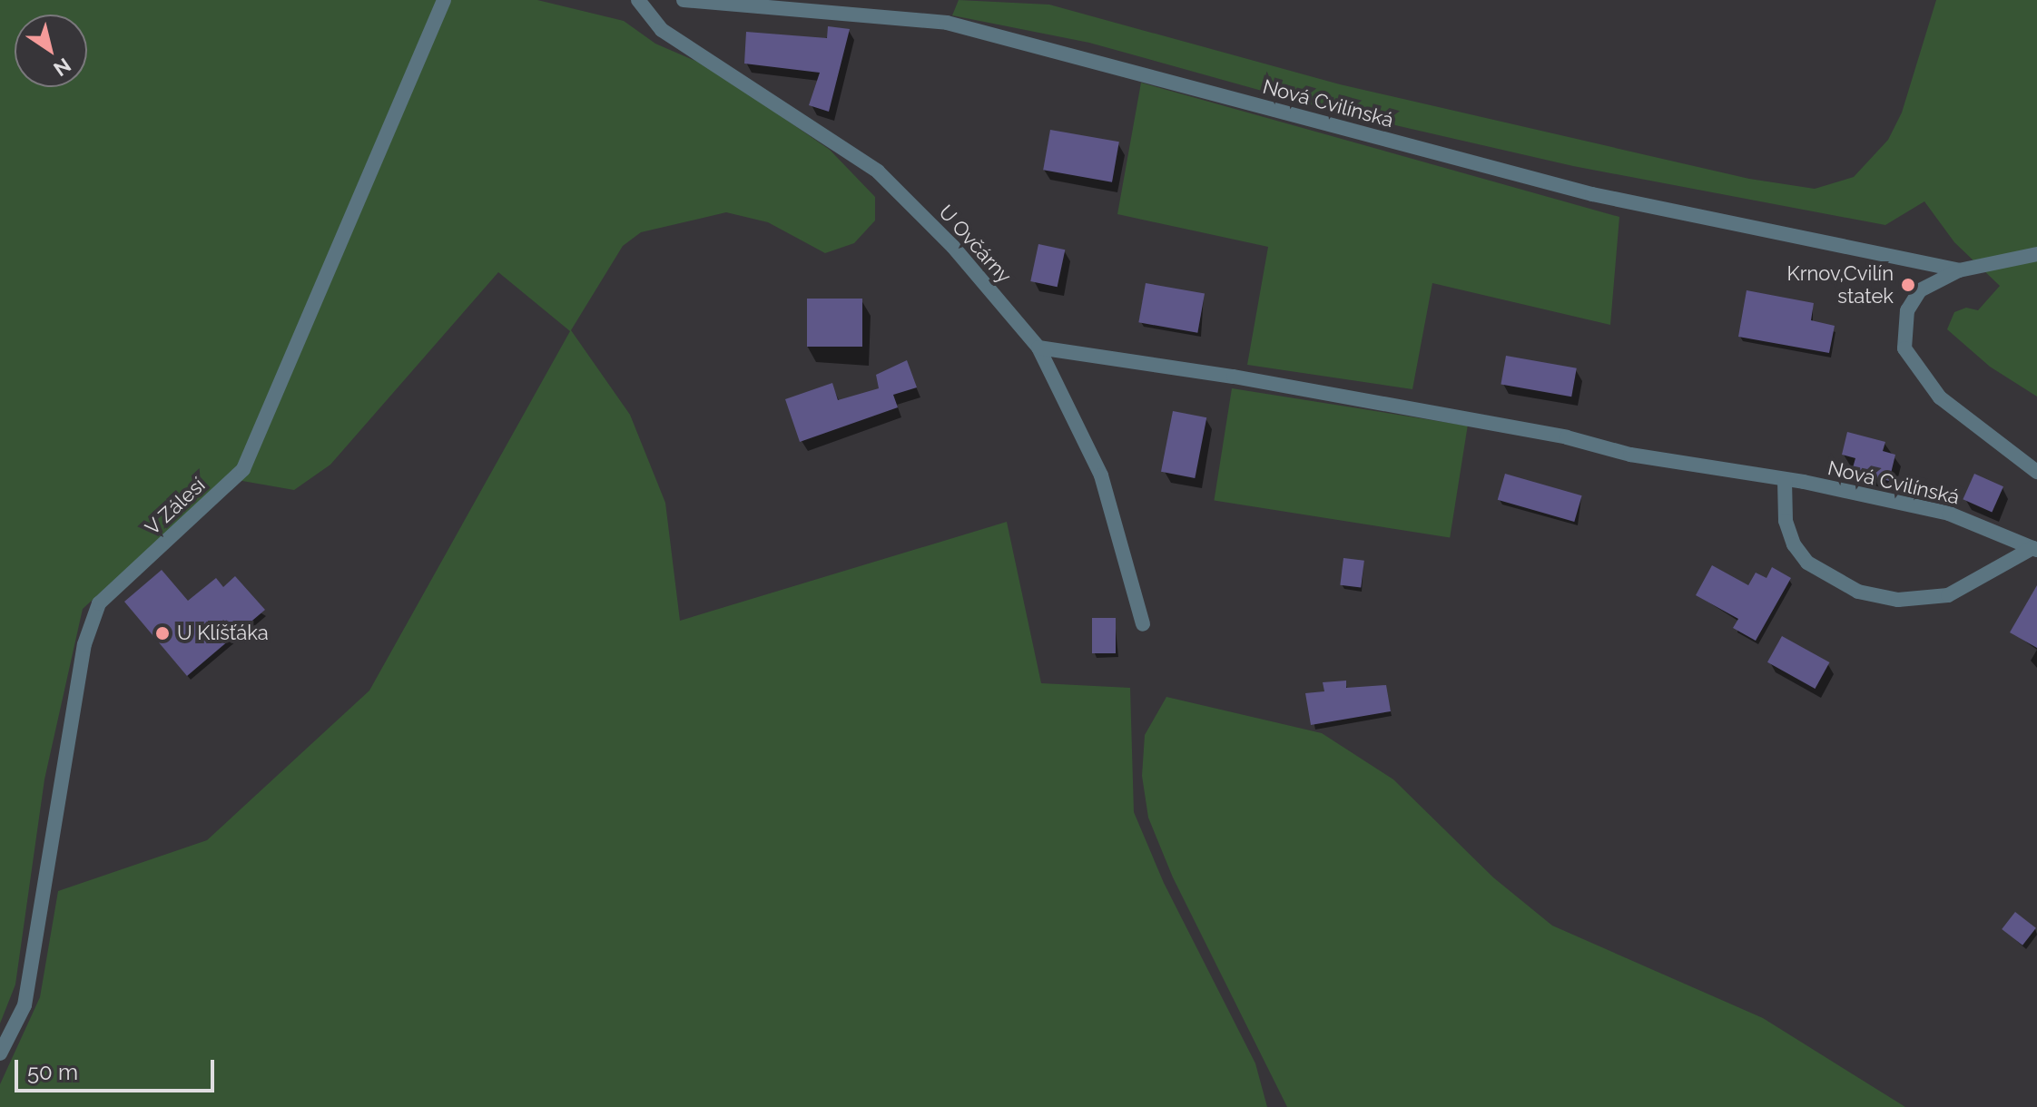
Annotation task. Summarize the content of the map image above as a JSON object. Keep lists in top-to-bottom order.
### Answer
{
  "streets": {
    "street": ["Nová Cvilínská", "U Ovčárny", "V Zálesí"]
  },
  "crossings": [
    ["Nová Cvilínská", "U Ovčárny"]
  ],
  "places": ["Krnov,Cvilín statek", "U Klíšťáka"],
  "scale_bar": "50 m",
  "north": "bottom right"
}
